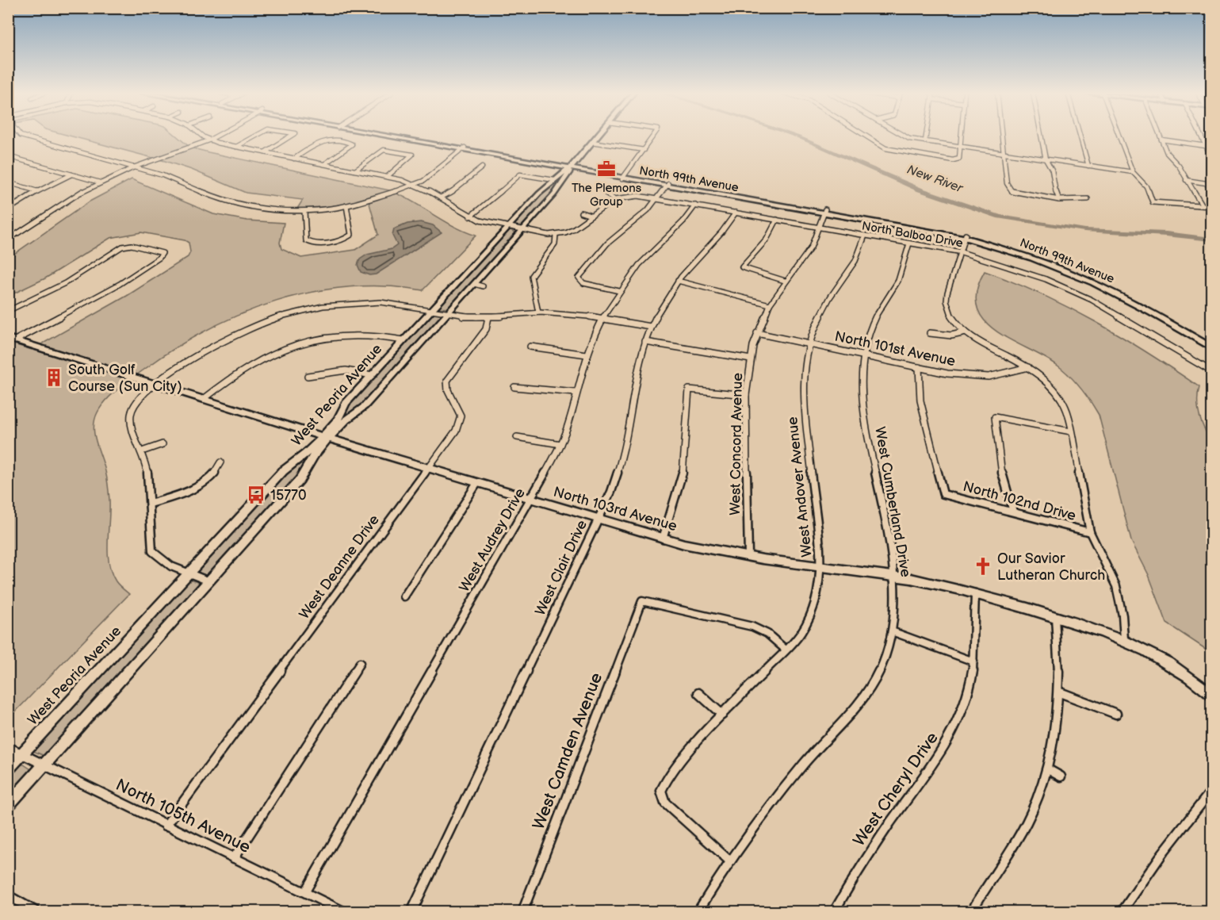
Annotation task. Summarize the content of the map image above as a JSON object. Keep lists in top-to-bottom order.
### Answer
{
  "streets": {
    "street": [
      "North 99th Avenue",
      "North Balboa Drive",
      "North 101st Avenue",
      "West Peoria Avenue",
      "West Concord Avenue",
      "West Andover Avenue",
      "North 102nd Drive",
      "West Cumberland Drive",
      "North 103rd Avenue",
      "West Audrey Drive",
      "West Deanne Drive",
      "West Clair Drive",
      "West Camden Avenue",
      "West Cheryl Drive",
      "North 105th Avenue"
    ]
  },
  "crossings": [
    ["North 99th Avenue", "West Peoria Avenue"],
    ["North 99th Avenue", "West Concord Avenue"],
    ["North Balboa Drive", "West Concord Avenue"],
    ["North Balboa Drive", "West Andover Avenue"],
    ["North Balboa Drive", "West Cumberland Drive"],
    ["North Balboa Drive", "West Audrey Drive"],
    ["North Balboa Drive", "West Clair Drive"],
    ["North 101st Avenue", "West Concord Avenue"],
    ["North 101st Avenue", "West Andover Avenue"],
    ["North 101st Avenue", "North 102nd Drive"],
    ["North 101st Avenue", "West Cumberland Drive"],
    ["West Peoria Avenue", "North 103rd Avenue"],
    ["West Peoria Avenue", "North 105th Avenue"],
    ["West Concord Avenue", "North 103rd Avenue"],
    ["West Andover Avenue", "West Cumberland Drive"],
    ["West Andover Avenue", "North 103rd Avenue"],
    ["West Andover Avenue", "West Camden Avenue"],
    ["West Cumberland Drive", "North 103rd Avenue"],
    ["North 103rd Avenue", "West Audrey Drive"],
    ["North 103rd Avenue", "West Deanne Drive"],
    ["North 103rd Avenue", "West Clair Drive"],
    ["North 103rd Avenue", "West Cheryl Drive"],
    ["West Audrey Drive", "North 105th Avenue"],
    ["West Deanne Drive", "North 105th Avenue"]
  ],
  "water": ["New River"],
  "places": {
    "office": ["The Plemons Group"],
    "building": ["South Golf Course (Sun City)"],
    "bus stop": ["15770"],
    "church": ["Our Savior Lutheran Church"]
  }
}
